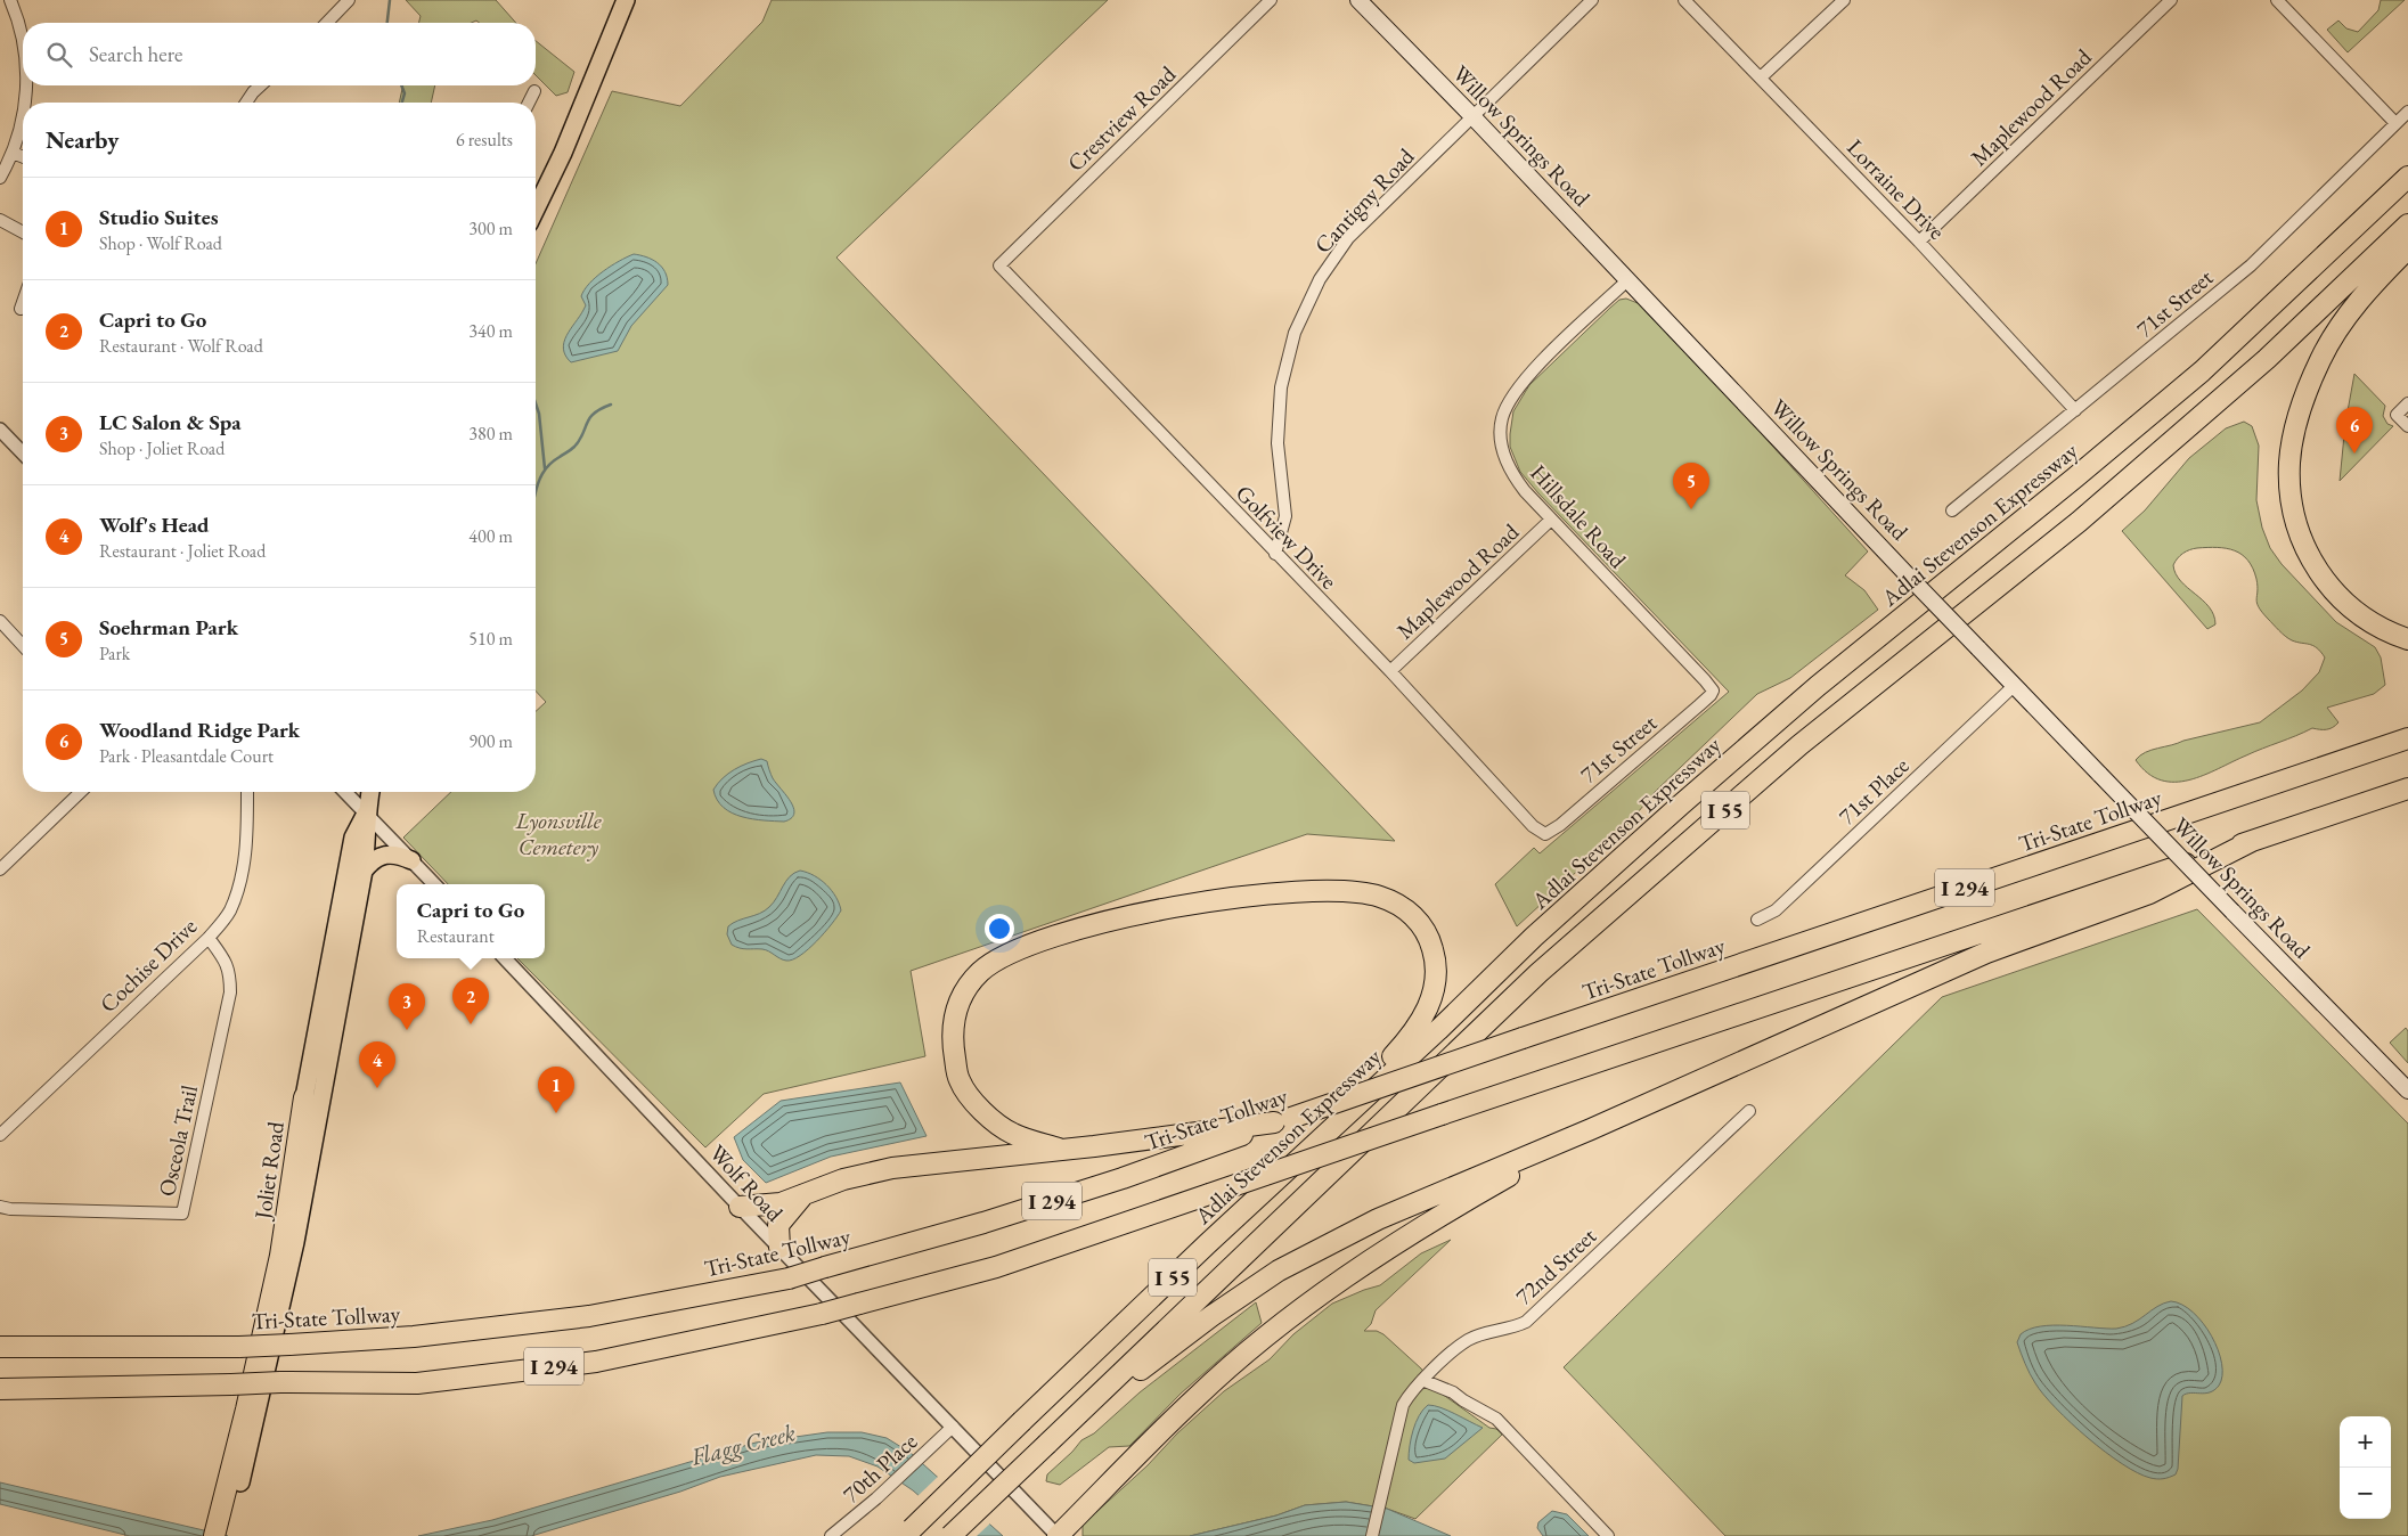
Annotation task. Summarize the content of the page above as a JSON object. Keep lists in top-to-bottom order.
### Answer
{
  "streets": {
    "highway": [
      "Adlai Stevenson Expressway",
      "I 55",
      "Tri-State Tollway",
      "I 294",
      "Joliet Road"
    ],
    "main road": ["Willow Springs Road"],
    "street": [
      "Maplewood Road",
      "Crestview Road",
      "Lorraine Drive",
      "Cantigny Road",
      "71st Street",
      "Hillsdale Road",
      "Golfview Drive",
      "71st Place",
      "Cochise Drive",
      "Osceola Trail",
      "Wolf Road",
      "72nd Street",
      "70th Place"
    ]
  },
  "crossings": [
    ["Maplewood Road", "Lorraine Drive"],
    ["Maplewood Road", "Hillsdale Road"],
    ["Maplewood Road", "Golfview Drive"],
    ["Crestview Road", "Golfview Drive"],
    ["Willow Springs Road", "Cantigny Road"],
    ["Willow Springs Road", "Hillsdale Road"],
    ["Willow Springs Road", "71st Place"],
    ["Lorraine Drive", "71st Street"],
    ["Cantigny Road", "Golfview Drive"],
    ["71st Street", "Hillsdale Road"],
    ["71st Street", "Golfview Drive"],
    ["Cochise Drive", "Osceola Trail"],
    ["Wolf Road", "70th Place"]
  ],
  "water": ["Flagg Creek"],
  "parks": ["Lyonsville Cemetery"],
  "page": {
    "search": "Search here",
    "heading": ["Nearby", "6 results"],
    "list": [
      {
        "mark": "1",
        "name": "Studio Suites",
        "note": "Shop · Wolf Road",
        "value": "300 m"
      },
      {
        "mark": "2",
        "name": "Capri to Go",
        "note": "Restaurant · Wolf Road",
        "value": "340 m"
      },
      {
        "mark": "3",
        "name": "LC Salon & Spa",
        "note": "Shop · Joliet Road",
        "value": "380 m"
      },
      {
        "mark": "4",
        "name": "Wolf's Head",
        "note": "Restaurant · Joliet Road",
        "value": "400 m"
      },
      {
        "mark": "5",
        "name": "Soehrman Park",
        "note": "Park",
        "value": "510 m"
      },
      {
        "mark": "6",
        "name": "Woodland Ridge Park",
        "note": "Park · Pleasantdale Court",
        "value": "900 m"
      }
    ],
    "pins": [
      "6",
      "5",
      "2",
      "3",
      "4",
      "1"
    ],
    "popup": ["Capri to Go", "Restaurant"],
    "map_buttons": ["+", "−"]
  }
}
